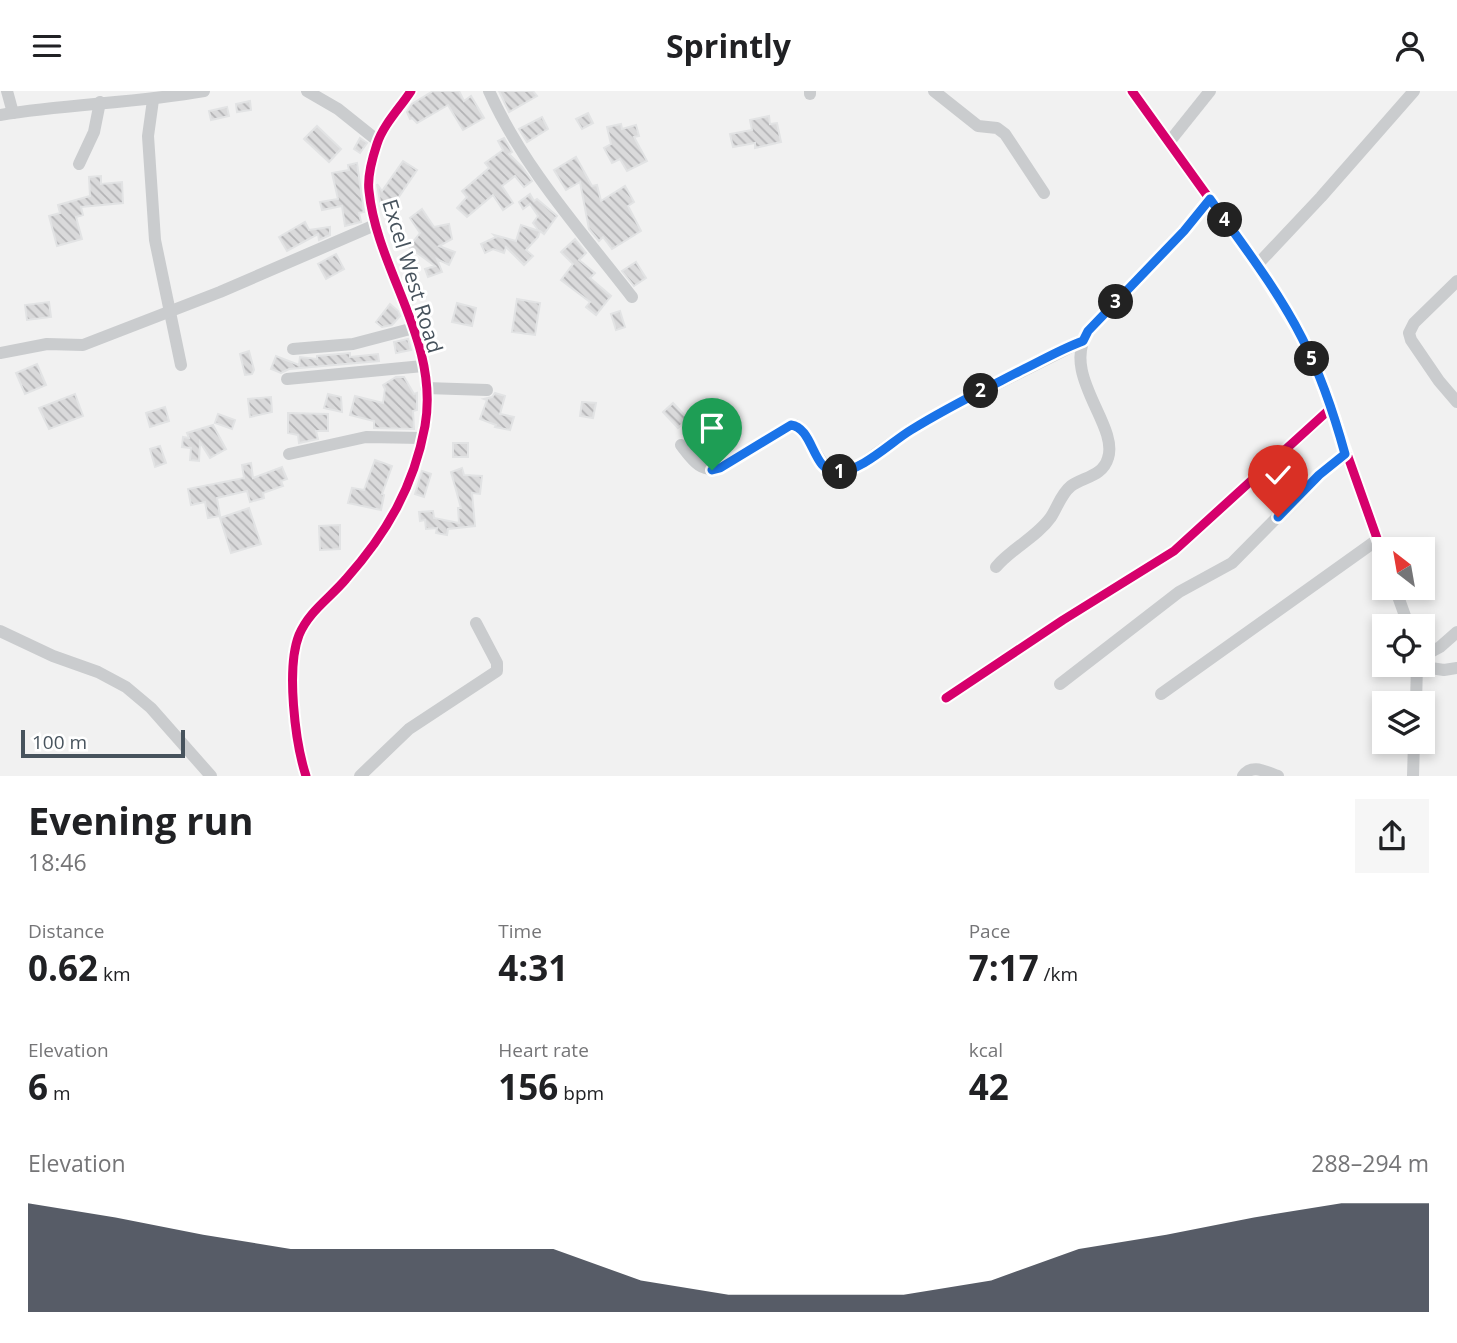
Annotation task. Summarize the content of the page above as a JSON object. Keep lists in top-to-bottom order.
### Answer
{
  "streets": {
    "street": ["Excel West Road"]
  },
  "scale_bar": "100 m",
  "north": "top left",
  "page": {
    "header": "Sprintly",
    "pins": [
      "4",
      "3",
      "5",
      "2",
      "1"
    ],
    "scale": "100 m",
    "heading": ["Evening run", "18:46"],
    "stats": [
      ["Distance", "0.62 km"],
      ["Time", "4:31"],
      ["Pace", "7:17 /km"],
      ["Elevation", "6 m"],
      ["Heart rate", "156 bpm"],
      ["kcal", "42"]
    ],
    "chart": ["Elevation", "288–294 m"]
  }
}
